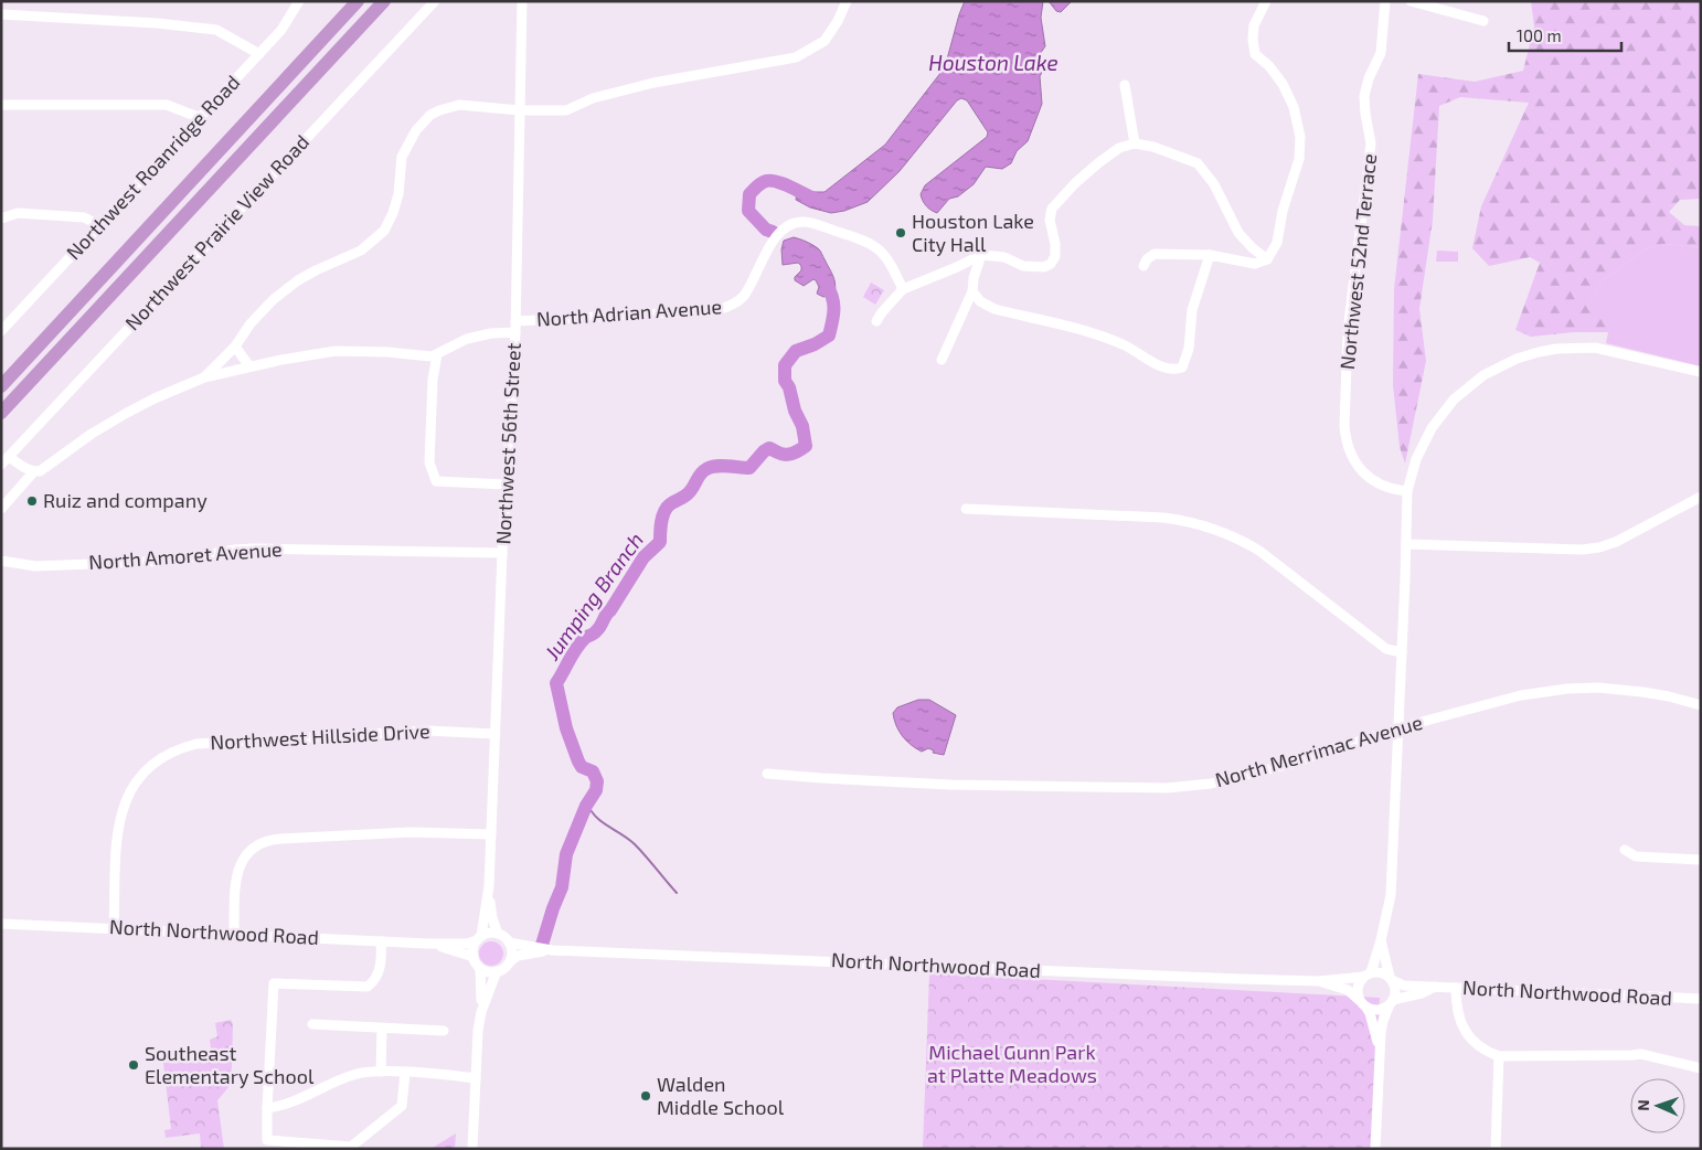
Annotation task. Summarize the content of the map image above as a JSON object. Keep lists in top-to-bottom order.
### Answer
{
  "streets": {
    "street": [
      "Northwest Roanridge Road",
      "Northwest Prairie View Road",
      "Northwest 52nd Terrace",
      "North Adrian Avenue",
      "Northwest 56th Street",
      "North Amoret Avenue",
      "Northwest Hillside Drive",
      "North Merrimac Avenue",
      "North Northwood Road"
    ]
  },
  "crossings": [
    ["North Adrian Avenue", "Northwest 56th Street"],
    ["Northwest 56th Street", "North Amoret Avenue"],
    ["Northwest 56th Street", "Northwest Hillside Drive"],
    ["Northwest 56th Street", "North Northwood Road"],
    ["Northwest Hillside Drive", "North Northwood Road"]
  ],
  "water": ["Houston Lake", "Jumping Branch"],
  "parks": ["Michael Gunn Park at Platte Meadows"],
  "places": [
    "Houston Lake City Hall",
    "Ruiz and company",
    "Southeast Elementary School",
    "Walden Middle School"
  ],
  "scale_bar": "100 m",
  "north": "left"
}
